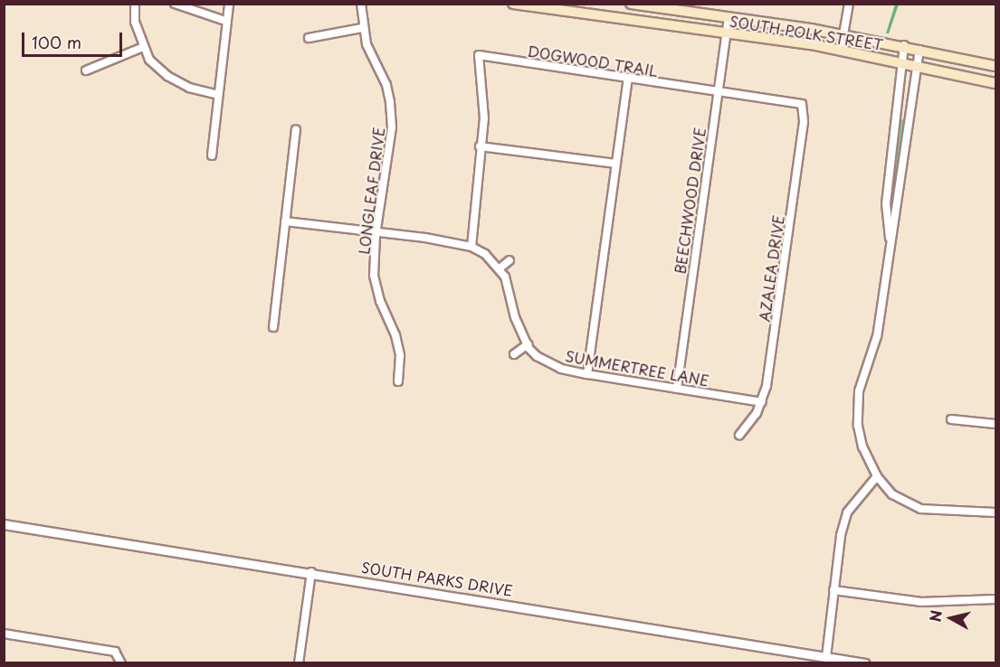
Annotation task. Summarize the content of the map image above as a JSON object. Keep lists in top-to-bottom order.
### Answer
{
  "streets": {
    "main road": ["SOUTH POLK STREET"],
    "street": [
      "DOGWOOD TRAIL",
      "LONGLEAF DRIVE",
      "BEECHWOOD DRIVE",
      "AZALEA DRIVE",
      "SUMMERTREE LANE",
      "SOUTH PARKS DRIVE"
    ]
  },
  "crossings": [
    ["SOUTH POLK STREET", "BEECHWOOD DRIVE"],
    ["DOGWOOD TRAIL", "BEECHWOOD DRIVE"],
    ["DOGWOOD TRAIL", "AZALEA DRIVE"],
    ["BEECHWOOD DRIVE", "SUMMERTREE LANE"],
    ["AZALEA DRIVE", "SUMMERTREE LANE"]
  ],
  "scale_bar": "100 m",
  "north": "left"
}
